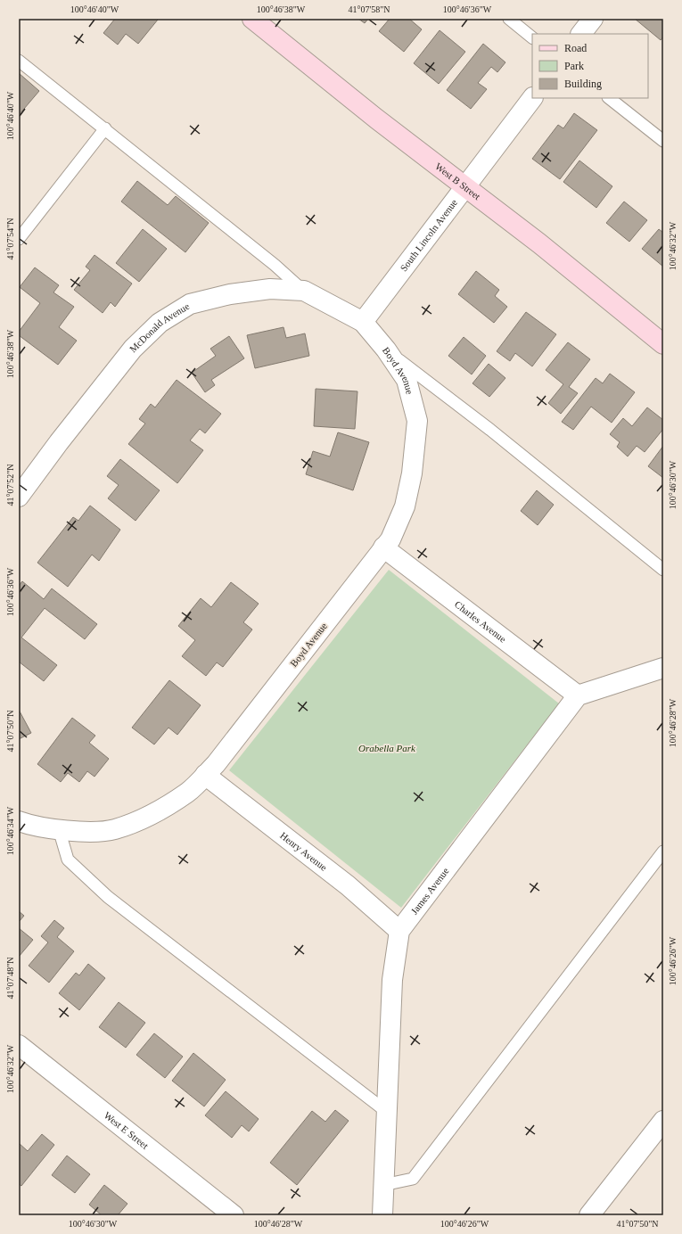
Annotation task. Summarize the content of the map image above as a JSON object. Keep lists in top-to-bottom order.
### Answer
{
  "streets": {
    "street": [
      "West B Street",
      "South Lincoln Avenue",
      "McDonald Avenue",
      "Boyd Avenue",
      "Charles Avenue",
      "Henry Avenue",
      "James Avenue",
      "West E Street"
    ]
  },
  "crossings": [
    ["West B Street", "South Lincoln Avenue"],
    ["South Lincoln Avenue", "McDonald Avenue"],
    ["South Lincoln Avenue", "Boyd Avenue"],
    ["McDonald Avenue", "Boyd Avenue"],
    ["Boyd Avenue", "Charles Avenue"],
    ["Boyd Avenue", "Henry Avenue"],
    ["Charles Avenue", "James Avenue"],
    ["Henry Avenue", "James Avenue"]
  ],
  "parks": ["Orabella Park"],
  "legend": ["Road", "Park", "Building"],
  "coordinates": [
    "100°46'40\"W",
    "100°46'38\"W",
    "41°07'58\"N",
    "100°46'36\"W",
    "41°07'54\"N",
    "100°46'32\"W",
    "100°46'30\"W",
    "41°07'52\"N",
    "100°46'28\"W",
    "41°07'50\"N",
    "100°46'34\"W",
    "100°46'26\"W",
    "41°07'48\"N"
  ]
}
